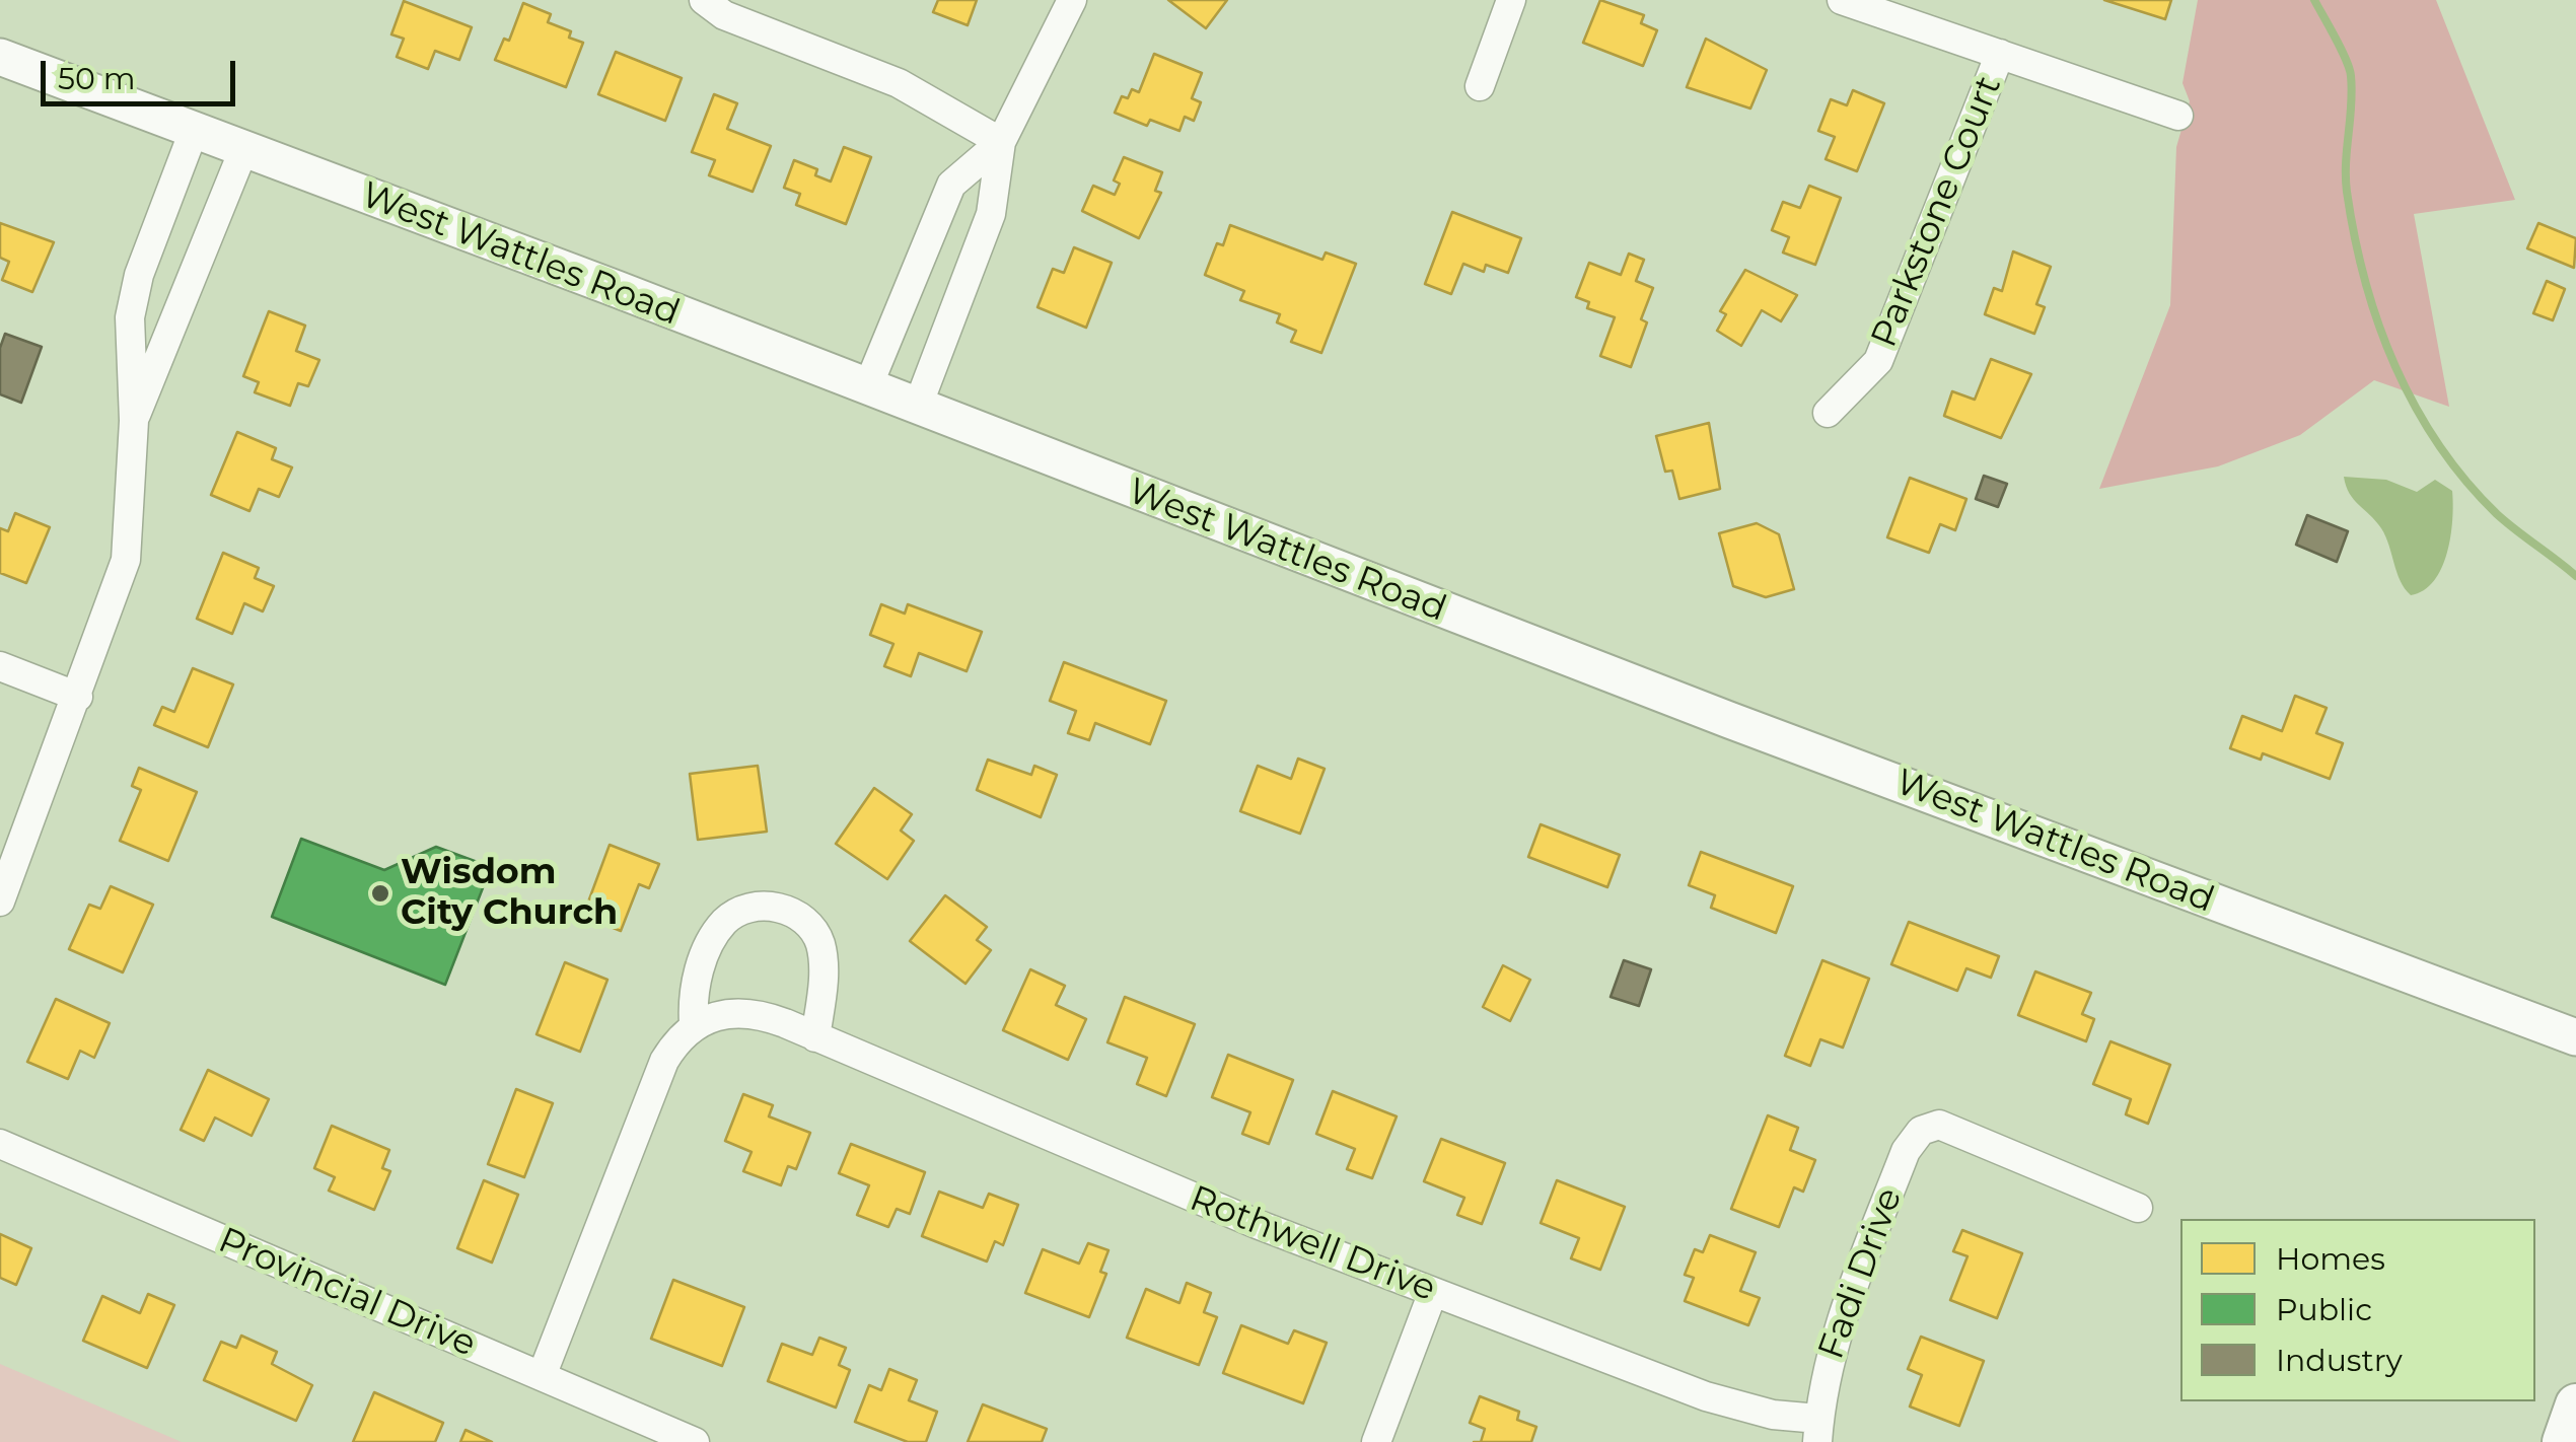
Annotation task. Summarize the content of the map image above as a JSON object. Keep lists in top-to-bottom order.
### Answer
{
  "streets": {
    "street": [
      "Parkstone Court",
      "West Wattles Road",
      "Rothwell Drive",
      "Fadi Drive",
      "Provincial Drive"
    ]
  },
  "crossings": [
    ["Rothwell Drive", "Fadi Drive"]
  ],
  "places": ["Wisdom City Church"],
  "legend": ["Homes", "Public", "Industry"],
  "scale_bar": "50 m"
}
